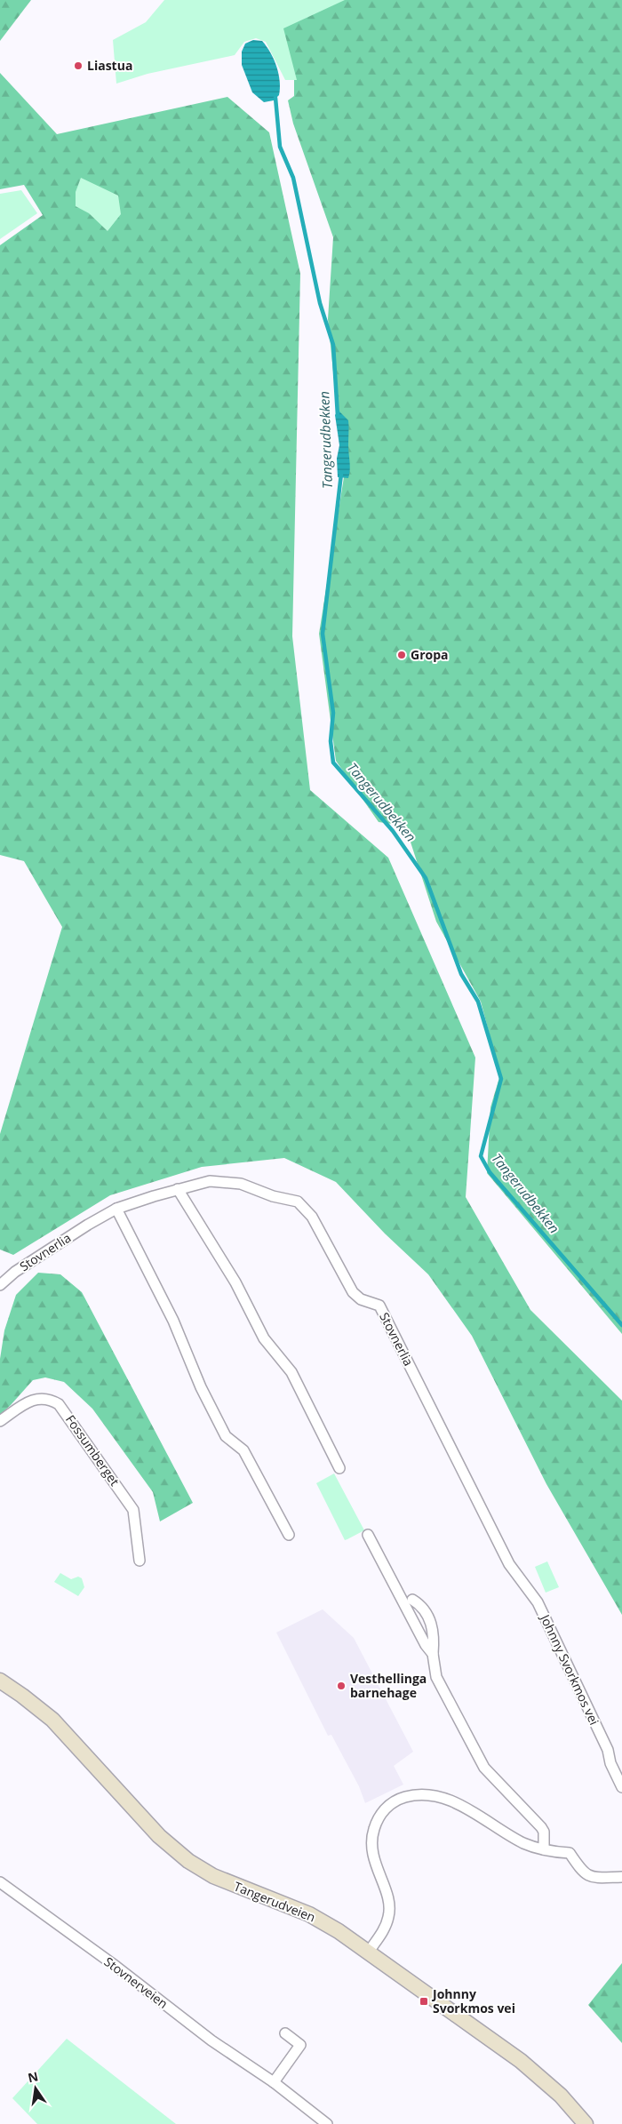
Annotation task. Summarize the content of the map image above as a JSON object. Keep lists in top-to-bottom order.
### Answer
{
  "streets": {
    "street": [
      "Stovnerlia",
      "Fossumberget",
      "Johnny Svorkmos vei",
      "Tangerudveien",
      "Stovnerveien"
    ]
  },
  "crossings": [
    ["Stovnerlia", "Johnny Svorkmos vei"]
  ],
  "water": ["Tangerudbekken"],
  "places": {
    "other": ["Liastua", "Gropa", "Vesthellinga barnehage"],
    "transit": ["Johnny Svorkmos vei"]
  },
  "north": "top"
}
